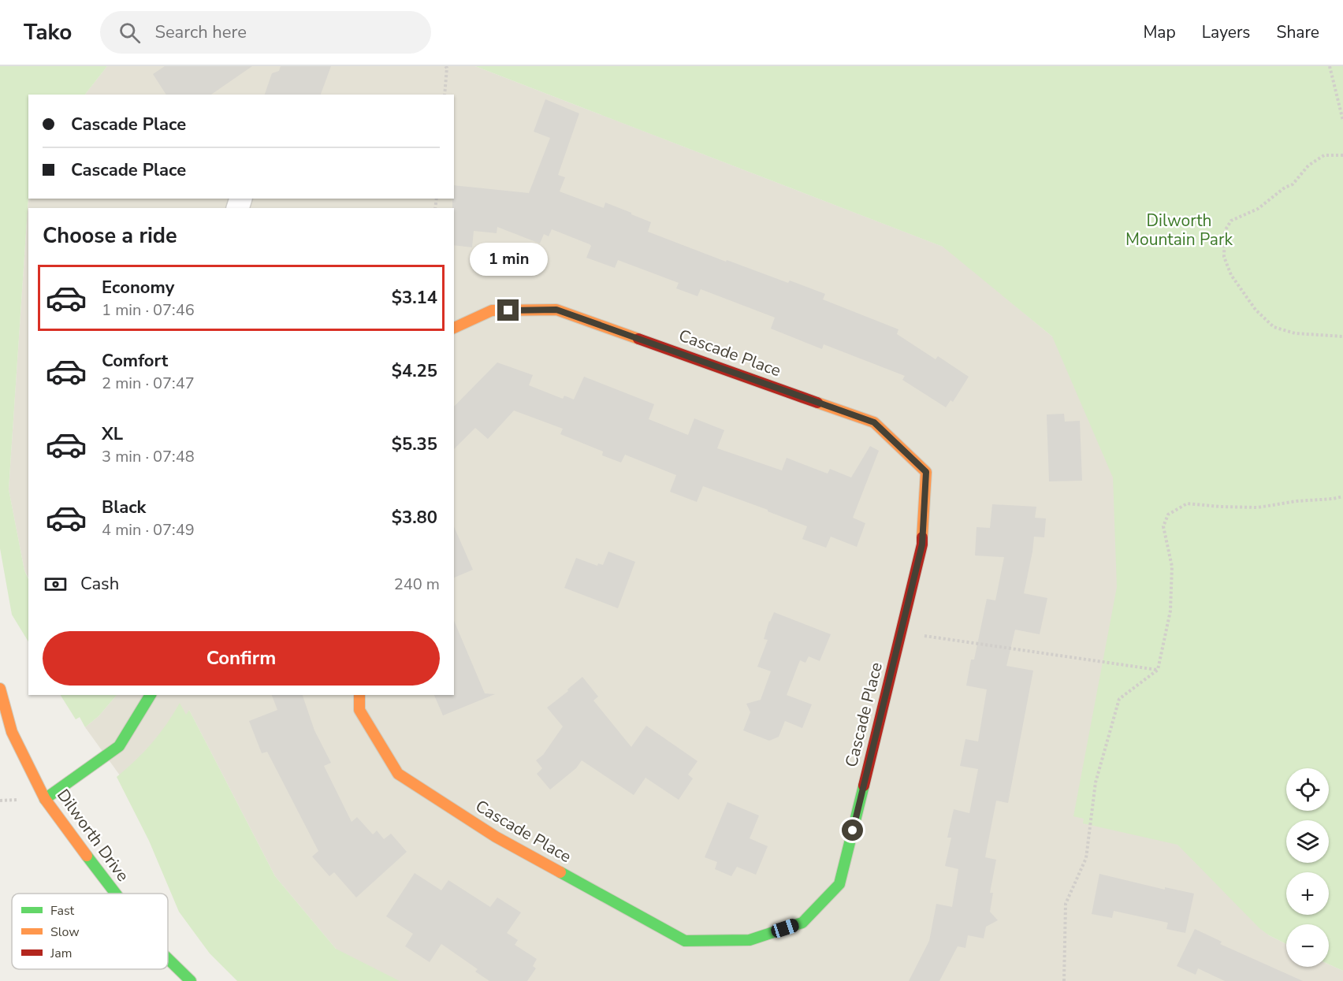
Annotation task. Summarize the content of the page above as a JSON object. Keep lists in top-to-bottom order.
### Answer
{
  "streets": {
    "street": ["Cascade Place", "Dilworth Drive"]
  },
  "parks": ["Dilworth Mountain Park"],
  "legend": ["Fast", "Slow", "Jam"],
  "page": {
    "header": "Tako",
    "search": "Search here",
    "nav": ["Map", "Layers", "Share"],
    "banner": ["Cascade Place", "Cascade Place"],
    "heading": "Choose a ride",
    "bubble": "1 min",
    "list": [
      {
        "name": "Economy",
        "note": "1 min · 07:46",
        "value": "$3.14"
      },
      {
        "name": "Comfort",
        "note": "2 min · 07:47",
        "value": "$4.25"
      },
      {
        "name": "XL",
        "note": "3 min · 07:48",
        "value": "$5.35"
      },
      {
        "name": "Black",
        "note": "4 min · 07:49",
        "value": "$3.80"
      }
    ],
    "pay": ["Cash", "240 m"],
    "buttons": "Confirm",
    "map_buttons": ["+", "−"]
  }
}
